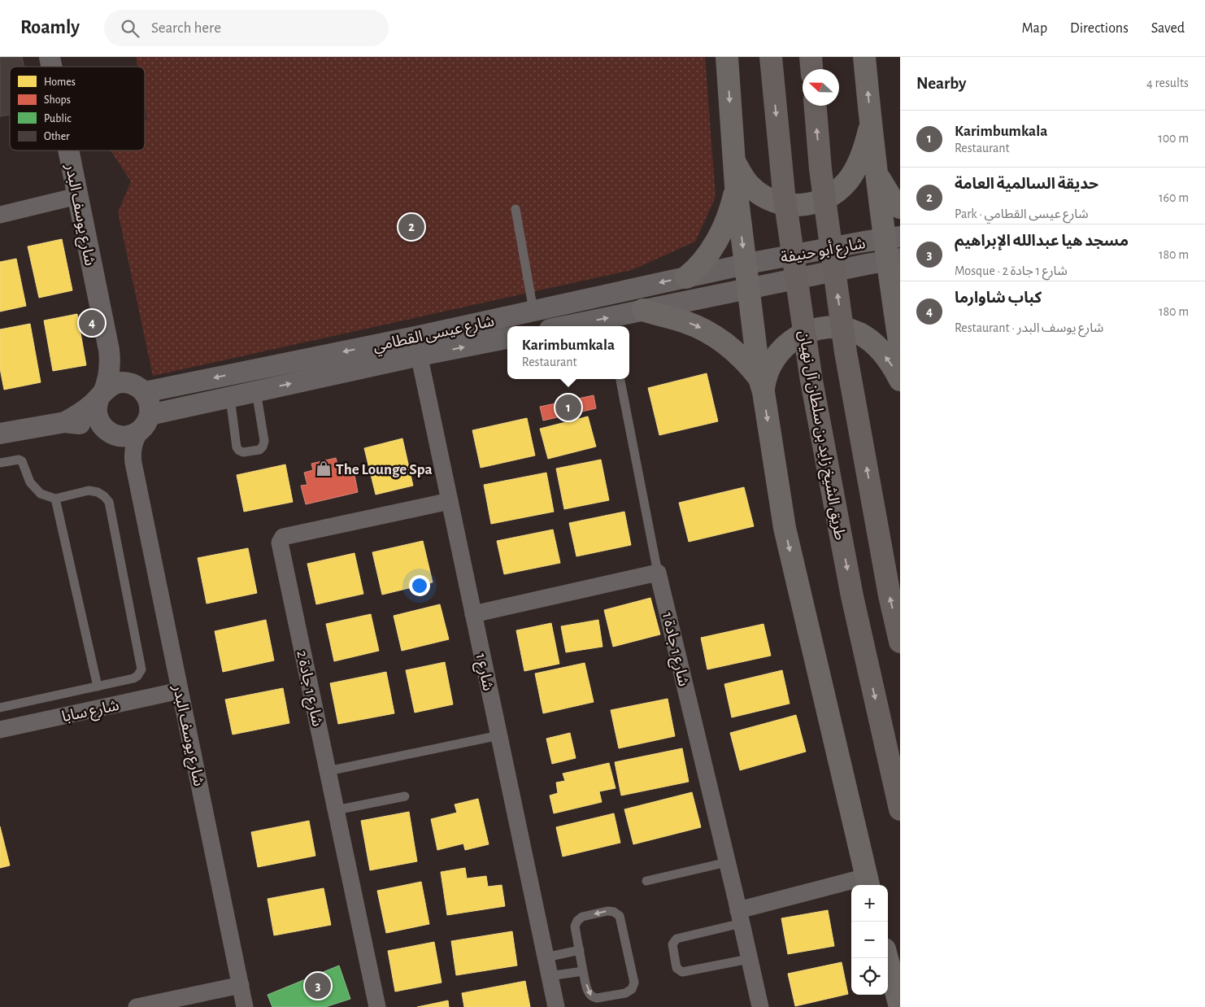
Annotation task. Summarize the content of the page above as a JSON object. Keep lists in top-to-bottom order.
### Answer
{
  "streets": {
    "highway": ["طريق الشيخ زايد بن سلطان آل نهيان"],
    "street": [
      "شارع يوسف البدر",
      "شارع أبو حنيفة",
      "شارع عيسى القطامي",
      "شارع 1 جادة 1",
      "شارع 1",
      "شارع 1 جادة 2",
      "شارع سابا"
    ]
  },
  "crossings": [
    ["شارع يوسف البدر", "شارع عيسى القطامي"],
    ["شارع يوسف البدر", "شارع سابا"],
    ["شارع أبو حنيفة", "شارع عيسى القطامي"],
    ["شارع عيسى القطامي", "شارع 1"],
    ["شارع 1", "شارع 1 جادة 2"]
  ],
  "places": {
    "shop": ["The Lounge Spa"]
  },
  "legend": [
    "Homes",
    "Shops",
    "Public",
    "Other"
  ],
  "north": "left",
  "page": {
    "header": "Roamly",
    "search": "Search here",
    "nav": ["Map", "Directions", "Saved"],
    "heading": ["Nearby", "4 results"],
    "list": [
      {
        "mark": "1",
        "name": "Karimbumkala",
        "note": "Restaurant",
        "value": "100 m"
      },
      {
        "mark": "2",
        "name": "حديقة السالمية العامة",
        "note": "Park · شارع عيسى القطامي",
        "value": "160 m"
      },
      {
        "mark": "3",
        "name": "مسجد هيا عبدالله الإبراهيم",
        "note": "Mosque · شارع 1 جادة 2",
        "value": "180 m"
      },
      {
        "mark": "4",
        "name": "كباب شاوارما",
        "note": "Restaurant · شارع يوسف البدر",
        "value": "180 m"
      }
    ],
    "pins": [
      "2",
      "4",
      "1",
      "3"
    ],
    "popup": ["Karimbumkala", "Restaurant"],
    "map_buttons": ["+", "−"]
  }
}
